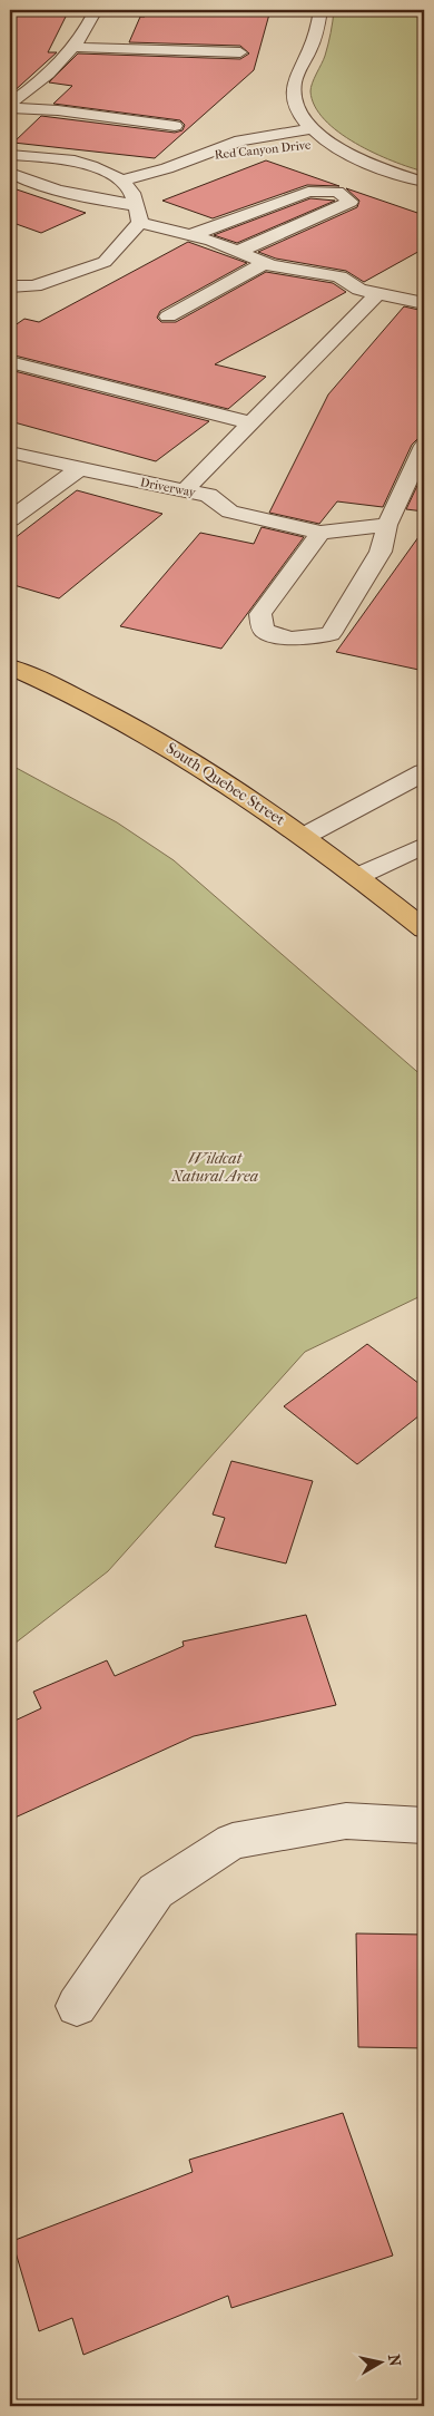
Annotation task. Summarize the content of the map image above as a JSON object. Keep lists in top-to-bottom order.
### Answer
{
  "streets": {
    "main road": ["South Quebec Street"],
    "street": ["Red Canyon Drive", "Driverway"]
  },
  "parks": ["Wildcat Natural Area"],
  "north": "right"
}
